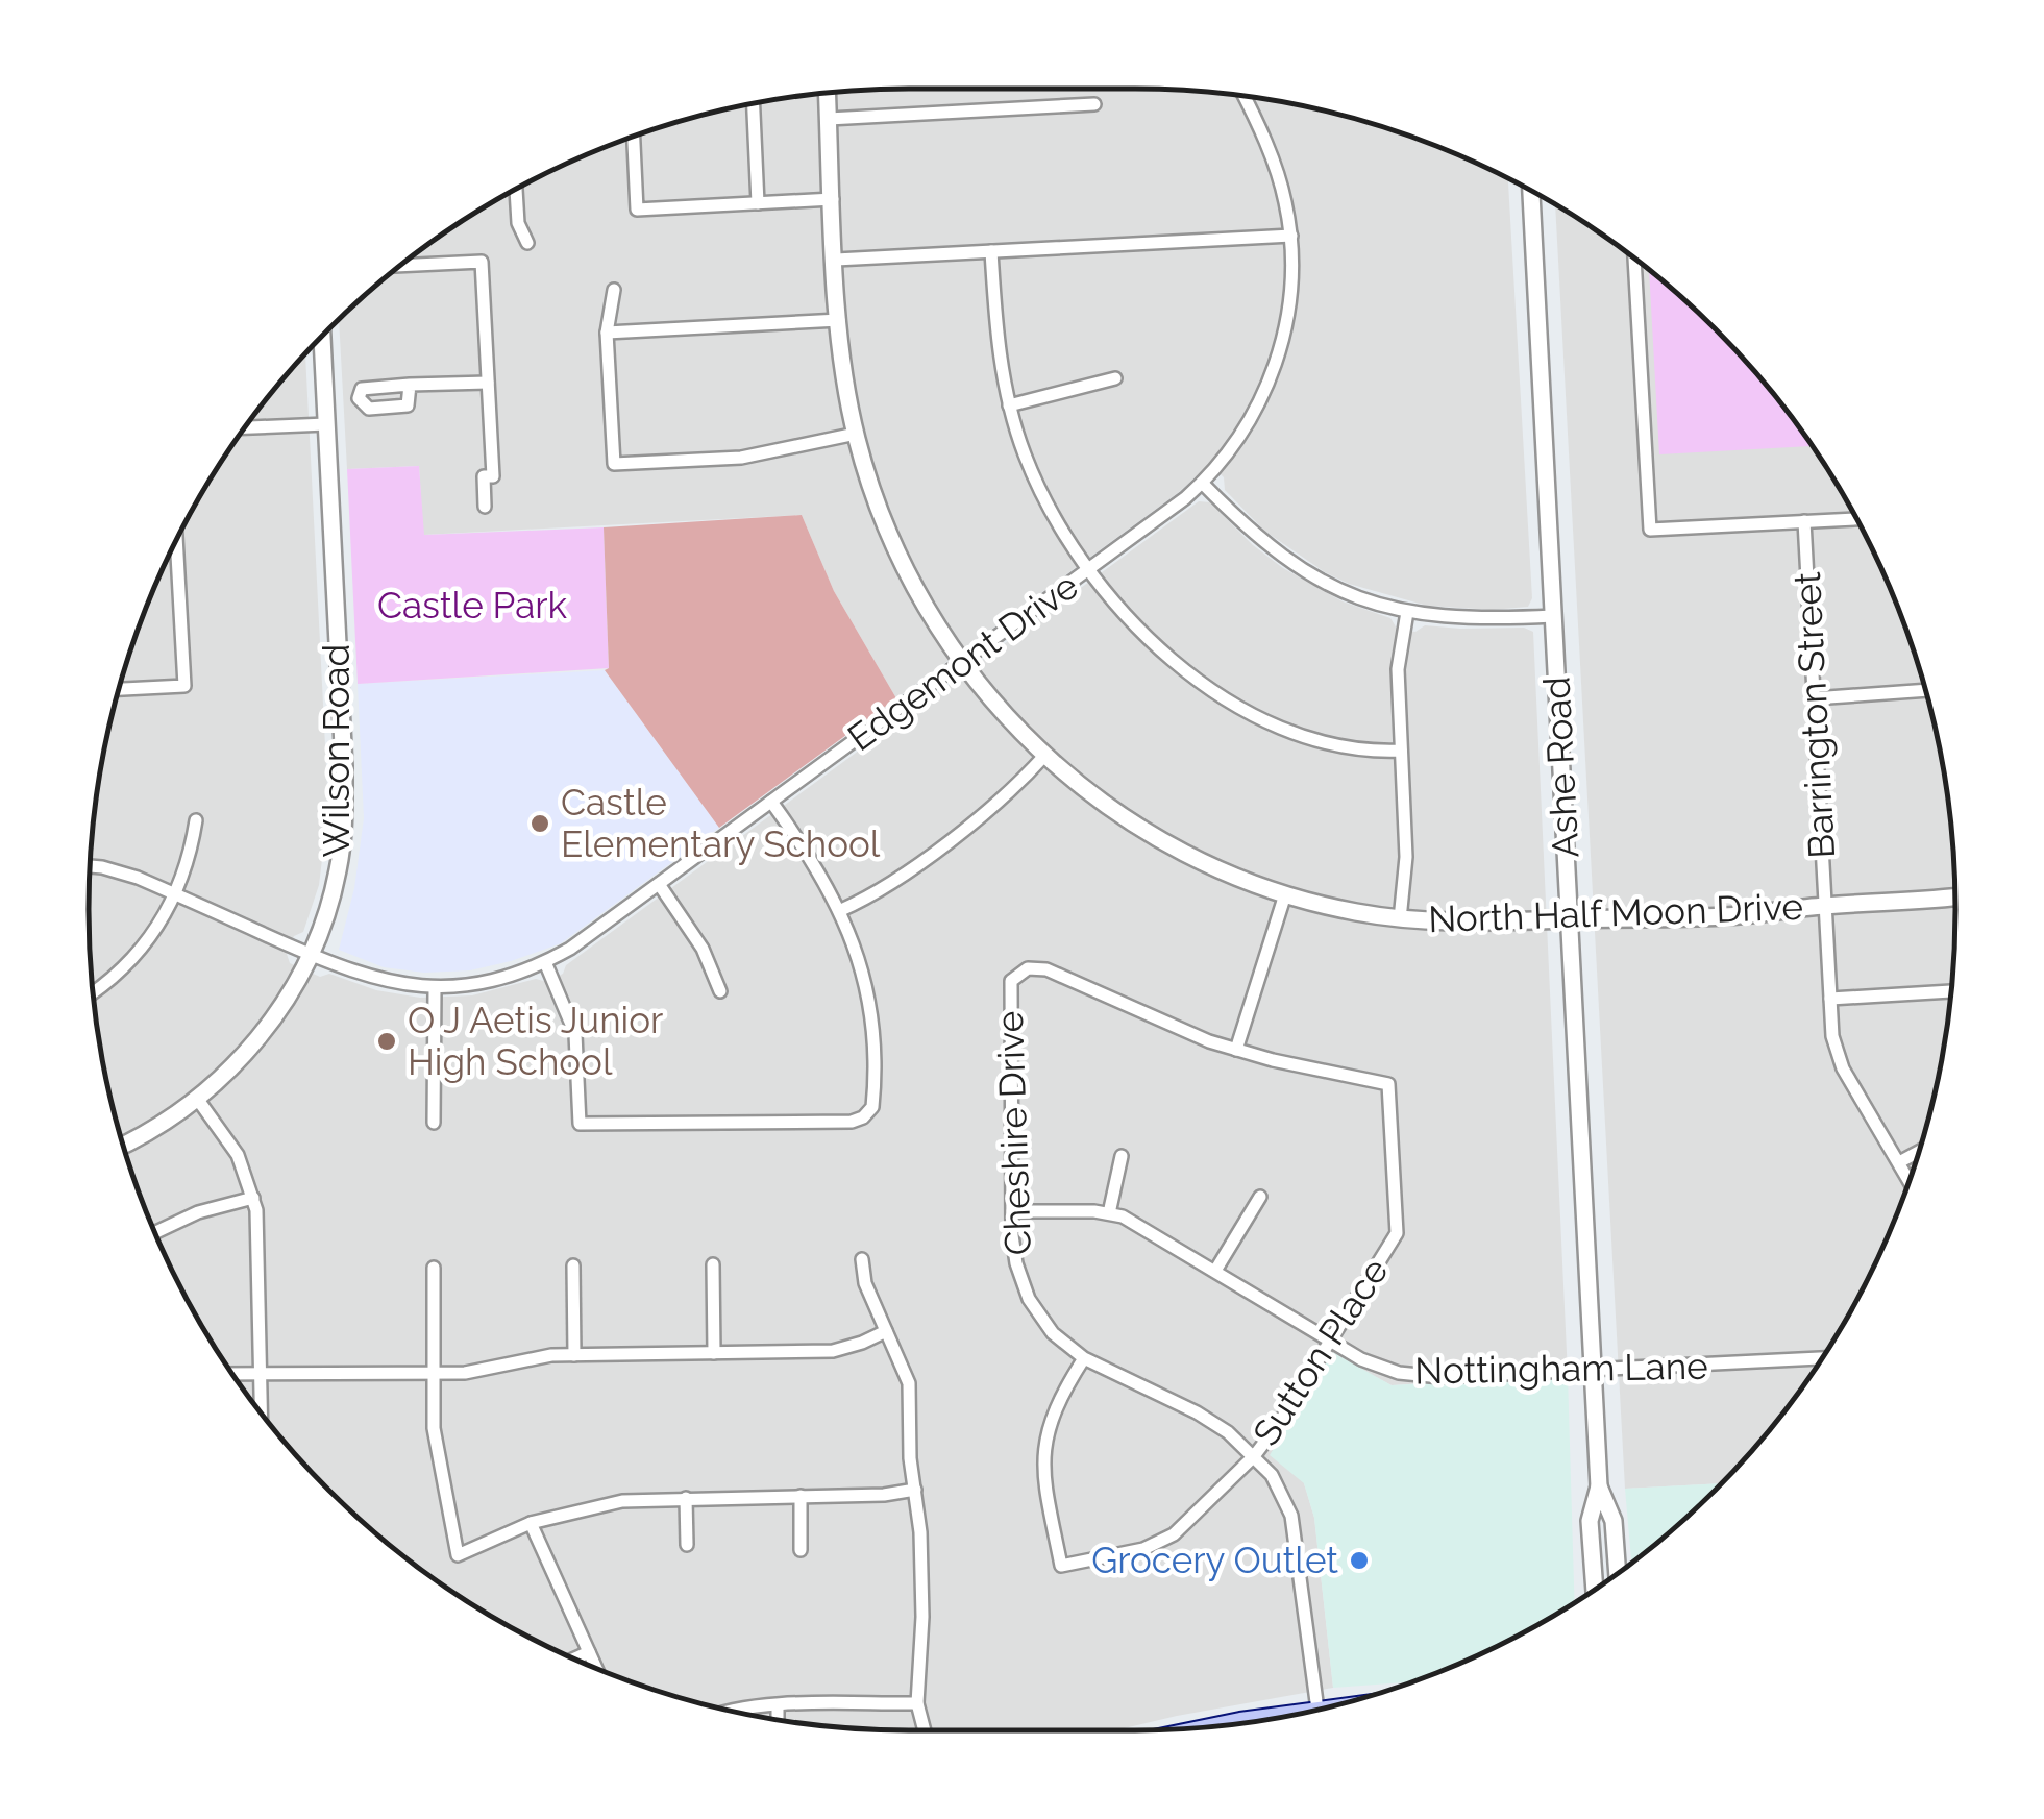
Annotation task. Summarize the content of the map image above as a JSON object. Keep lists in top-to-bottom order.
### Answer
{
  "streets": {
    "street": [
      "Edgemont Drive",
      "Barrington Street",
      "Wilson Road",
      "Ashe Road",
      "North Half Moon Drive",
      "Cheshire Drive",
      "Sutton Place",
      "Nottingham Lane"
    ]
  },
  "crossings": [
    ["Edgemont Drive", "Wilson Road"],
    ["Edgemont Drive", "North Half Moon Drive"],
    ["Barrington Street", "North Half Moon Drive"],
    ["Ashe Road", "North Half Moon Drive"],
    ["Ashe Road", "Nottingham Lane"],
    ["Cheshire Drive", "Sutton Place"],
    ["Cheshire Drive", "Nottingham Lane"],
    ["Sutton Place", "Nottingham Lane"]
  ],
  "parks": ["Castle Park"],
  "places": ["Castle Elementary School", "O J Aetis Junior High School", "Grocery Outlet"]
}
